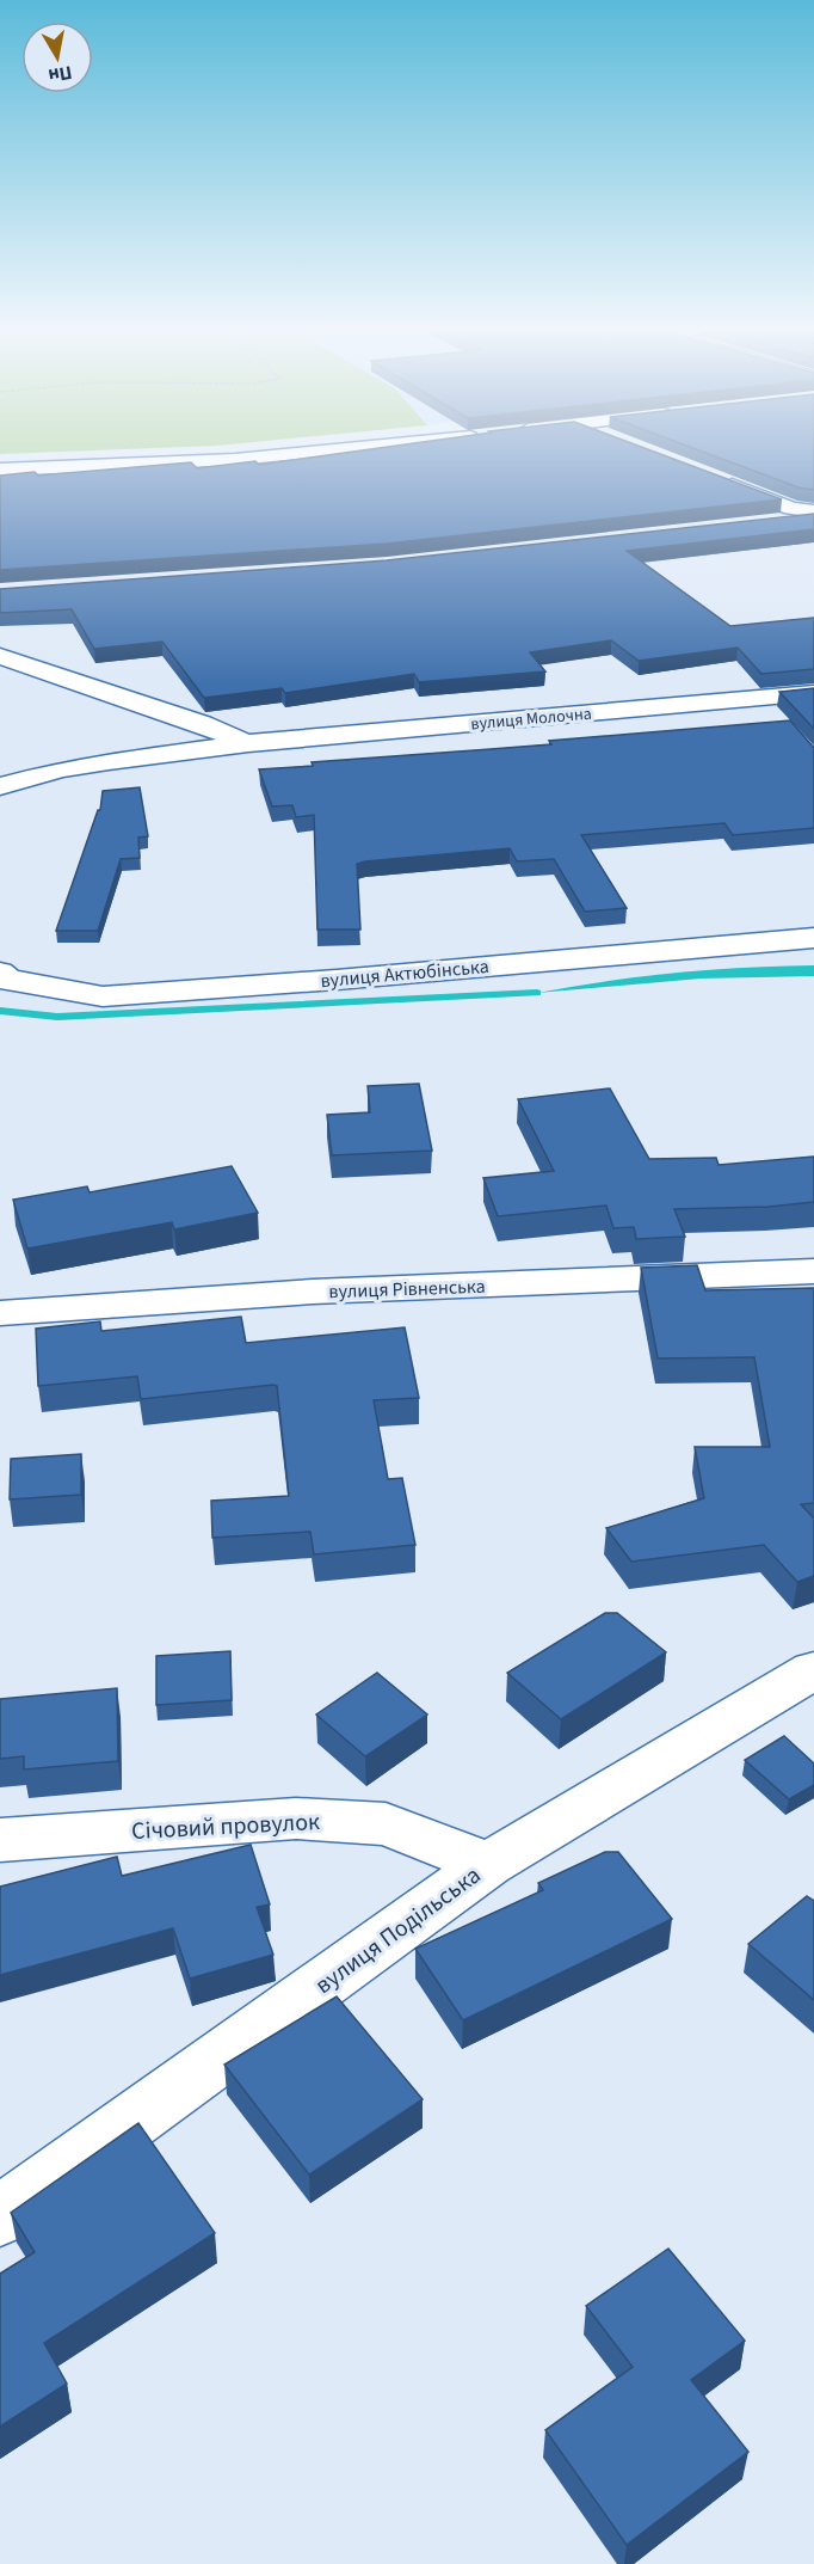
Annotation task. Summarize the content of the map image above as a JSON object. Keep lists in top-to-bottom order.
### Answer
{
  "streets": {
    "street": [
      "вулиця Молочна",
      "вулиця Актюбінська",
      "вулиця Рівненська",
      "Січовий провулок",
      "вулиця Подільська"
    ]
  },
  "crossings": [
    ["Січовий провулок", "вулиця Подільська"]
  ],
  "north": "bottom"
}
